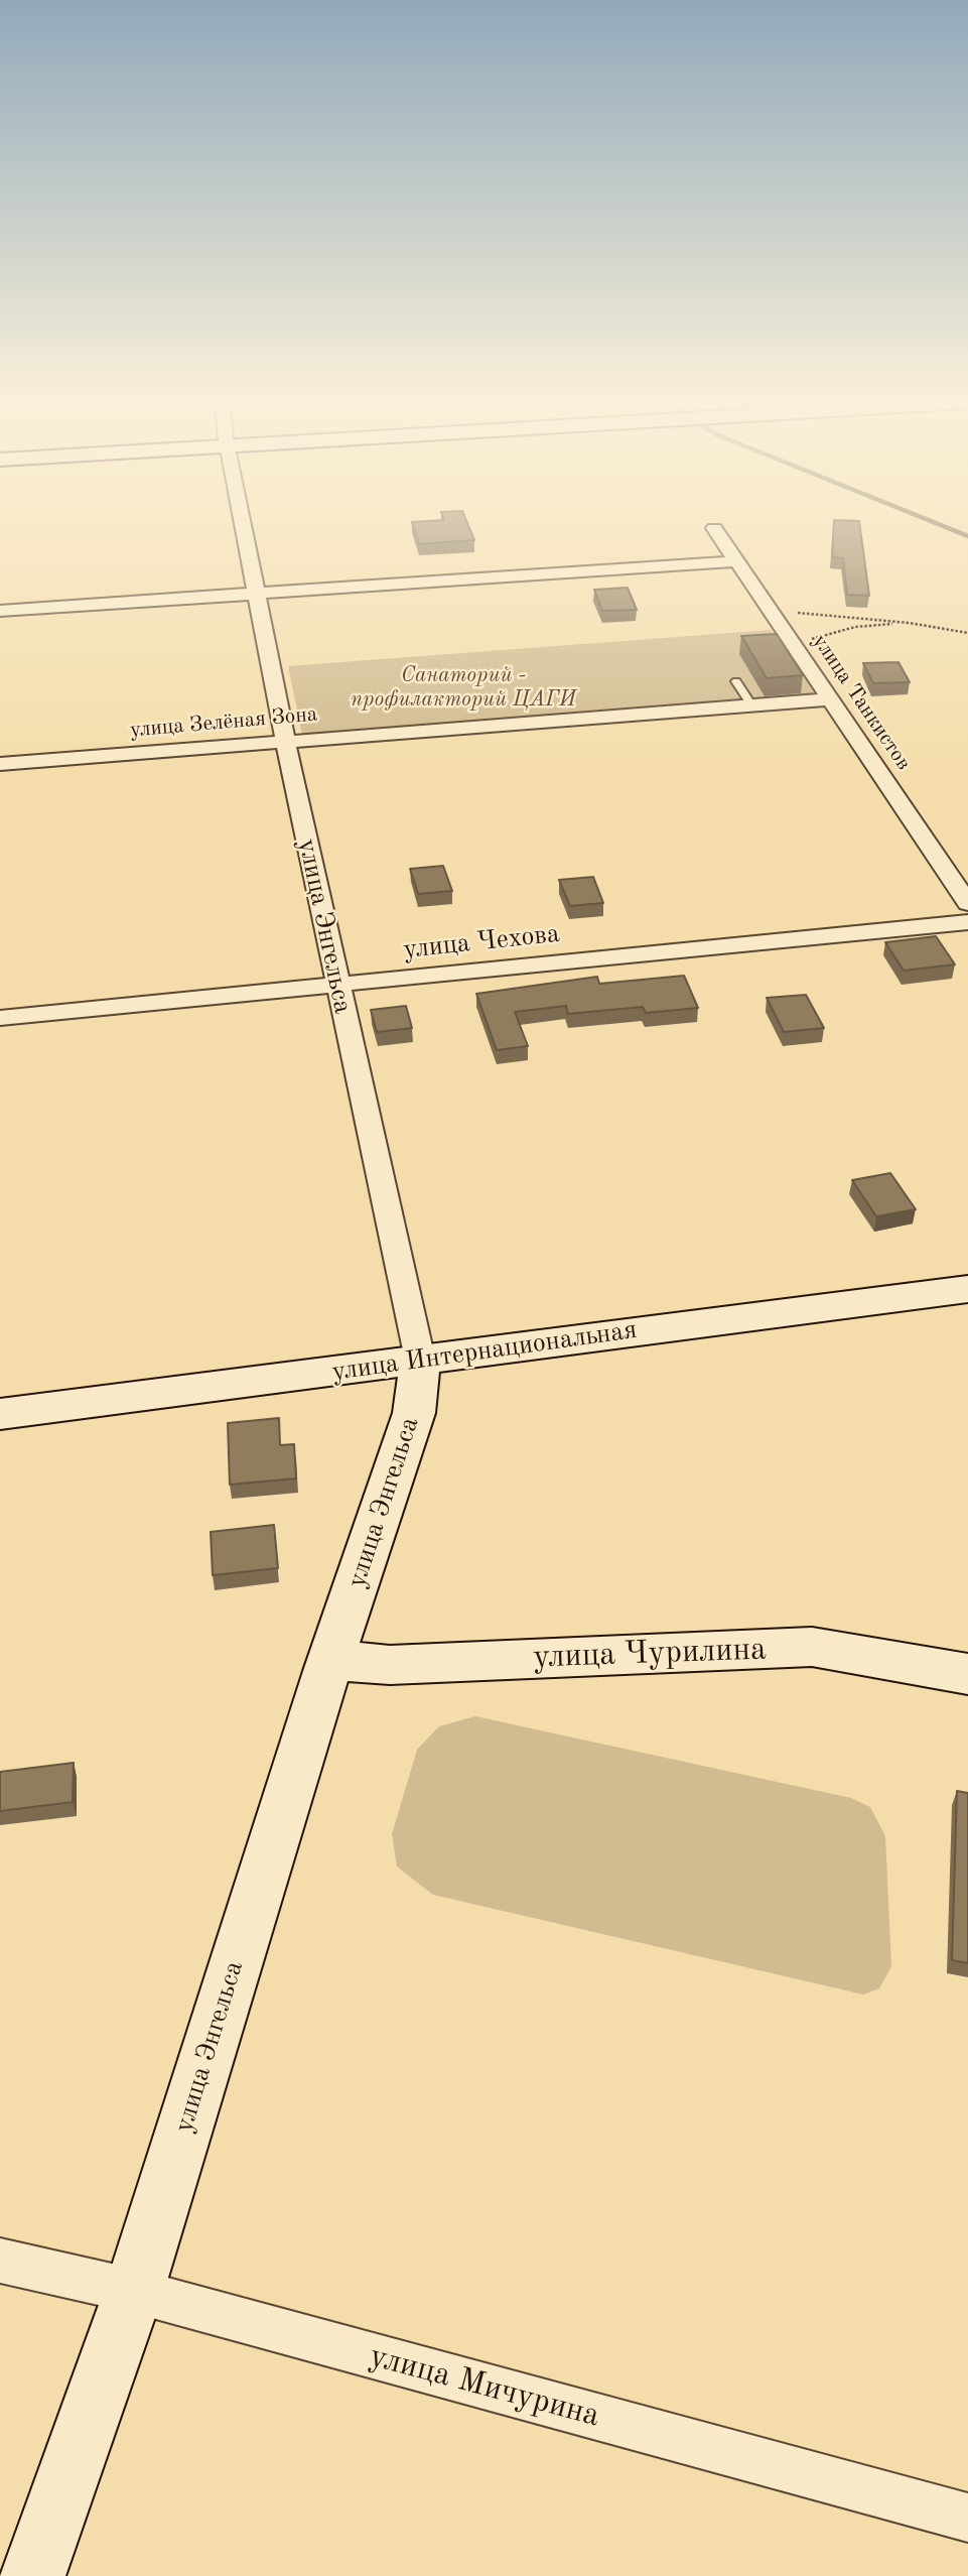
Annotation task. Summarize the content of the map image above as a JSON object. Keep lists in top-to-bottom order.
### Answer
{
  "streets": {
    "main road": ["улица Энгельса", "улица Интернациональная", "улица Чурилина"],
    "street": [
      "улица Танкистов",
      "улица Зелёная Зона",
      "улица Чехова",
      "улица Мичурина"
    ]
  },
  "crossings": [
    ["улица Танкистов", "улица Зелёная Зона"],
    ["улица Зелёная Зона", "улица Энгельса"],
    ["улица Энгельса", "улица Чехова"],
    ["улица Энгельса", "улица Интернациональная"],
    ["улица Энгельса", "улица Чурилина"],
    ["улица Энгельса", "улица Мичурина"]
  ],
  "parks": ["Санаторий - профилакторий ЦАГИ"]
}
